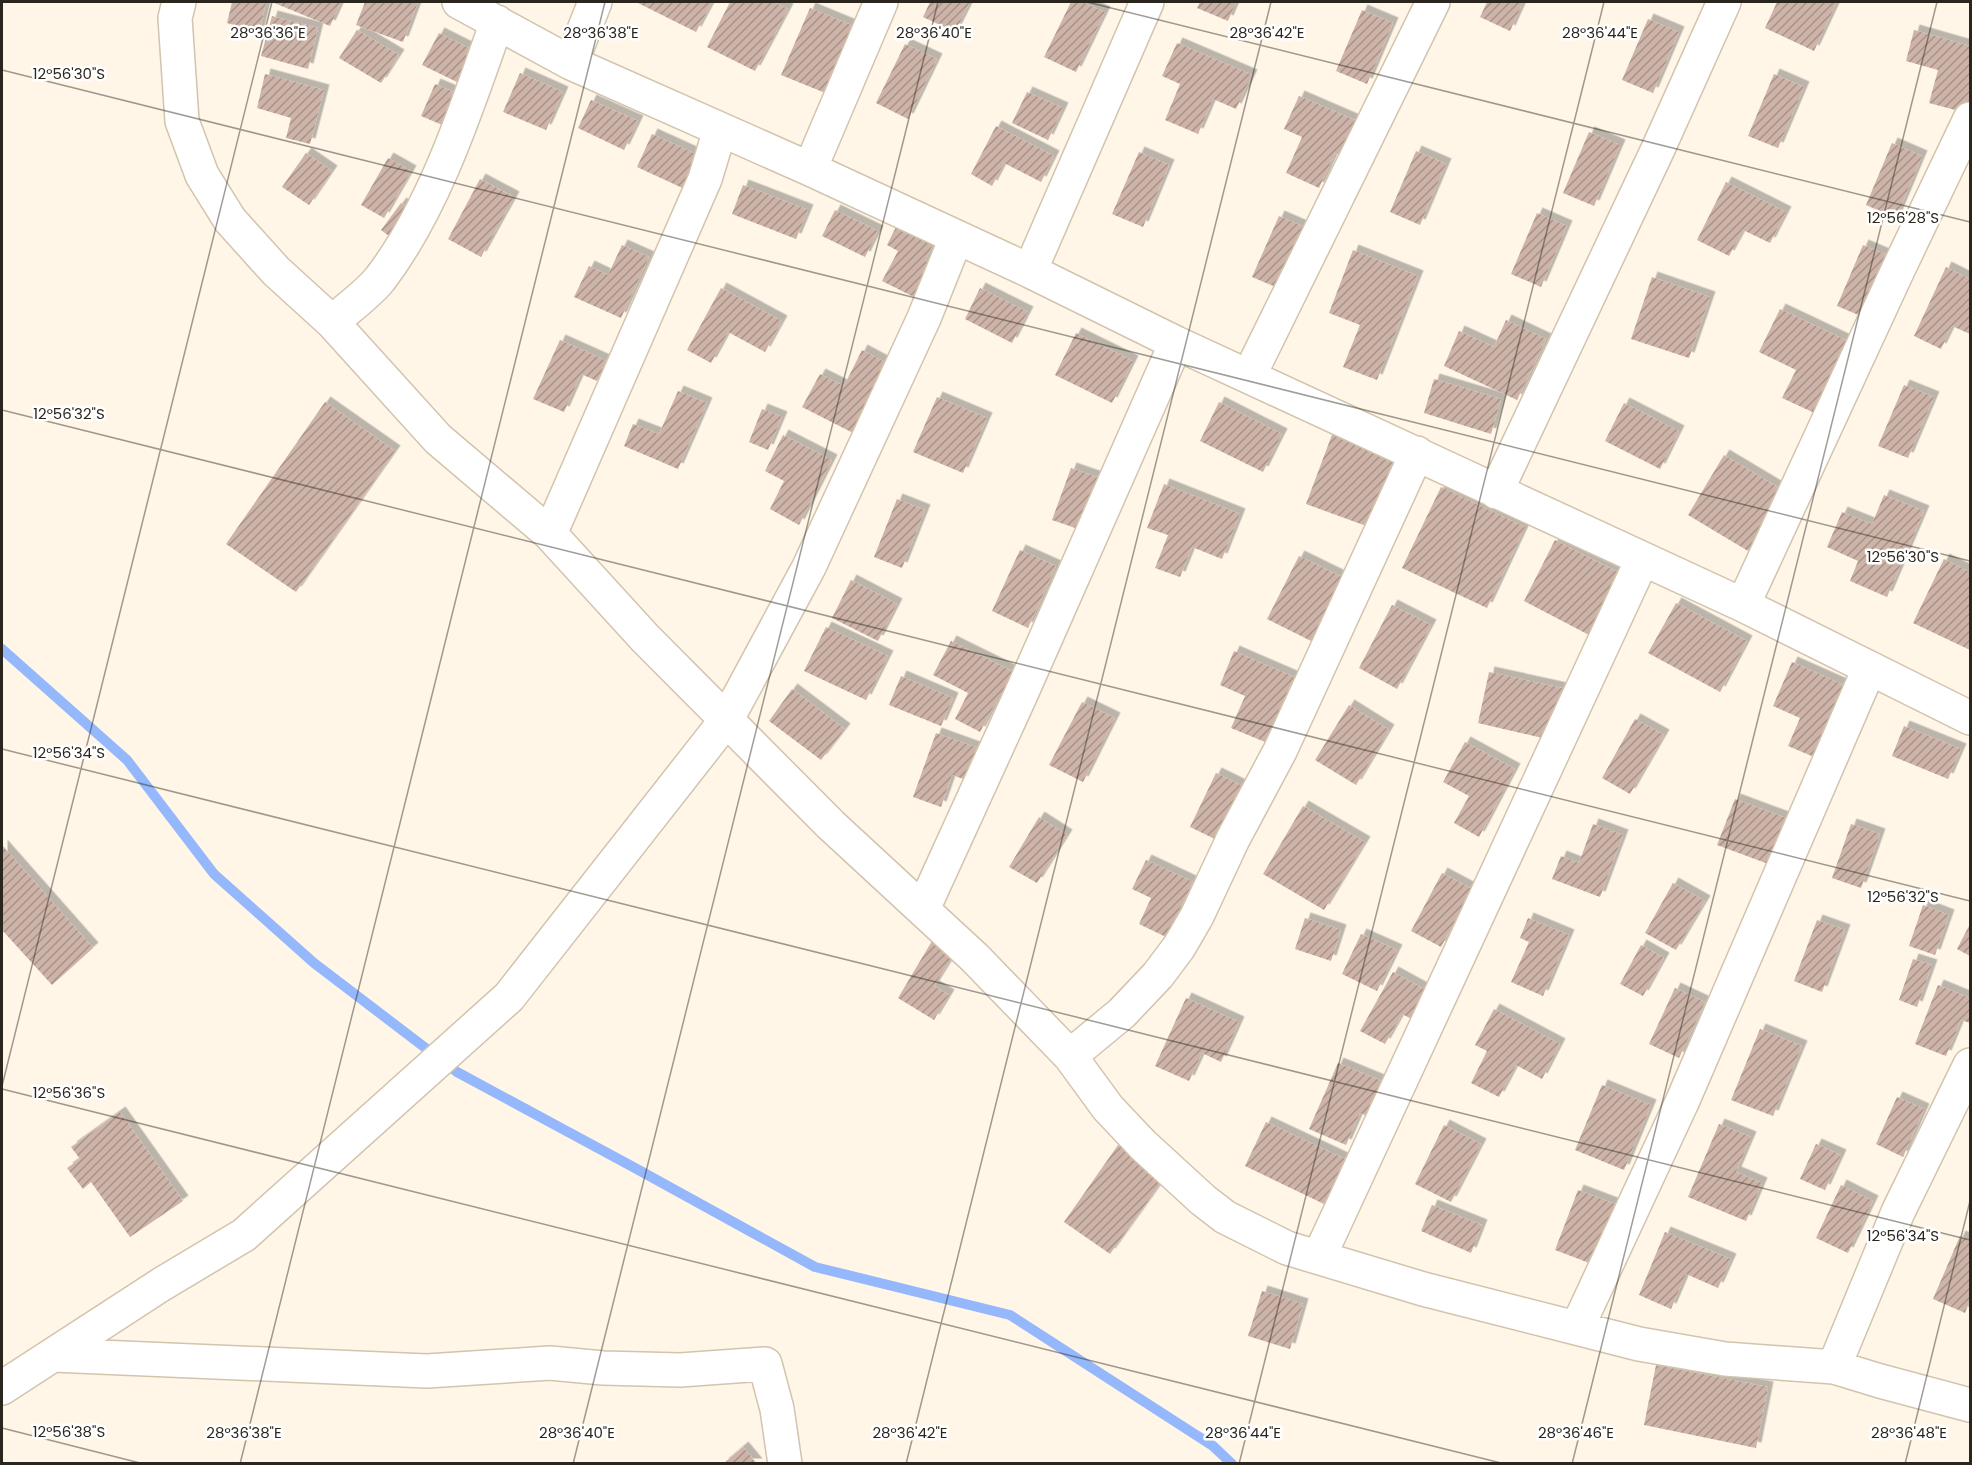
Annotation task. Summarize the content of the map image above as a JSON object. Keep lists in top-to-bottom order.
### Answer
{
  "coordinates": [
    "28°36'36\"E",
    "28°36'38\"E",
    "28°36'40\"E",
    "28°36'42\"E",
    "28°36'44\"E",
    "12°56'30\"S",
    "12°56'28\"S",
    "12°56'32\"S",
    "12°56'34\"S",
    "12°56'36\"S",
    "12°56'38\"S",
    "28°36'46\"E",
    "28°36'48\"E"
  ]
}
